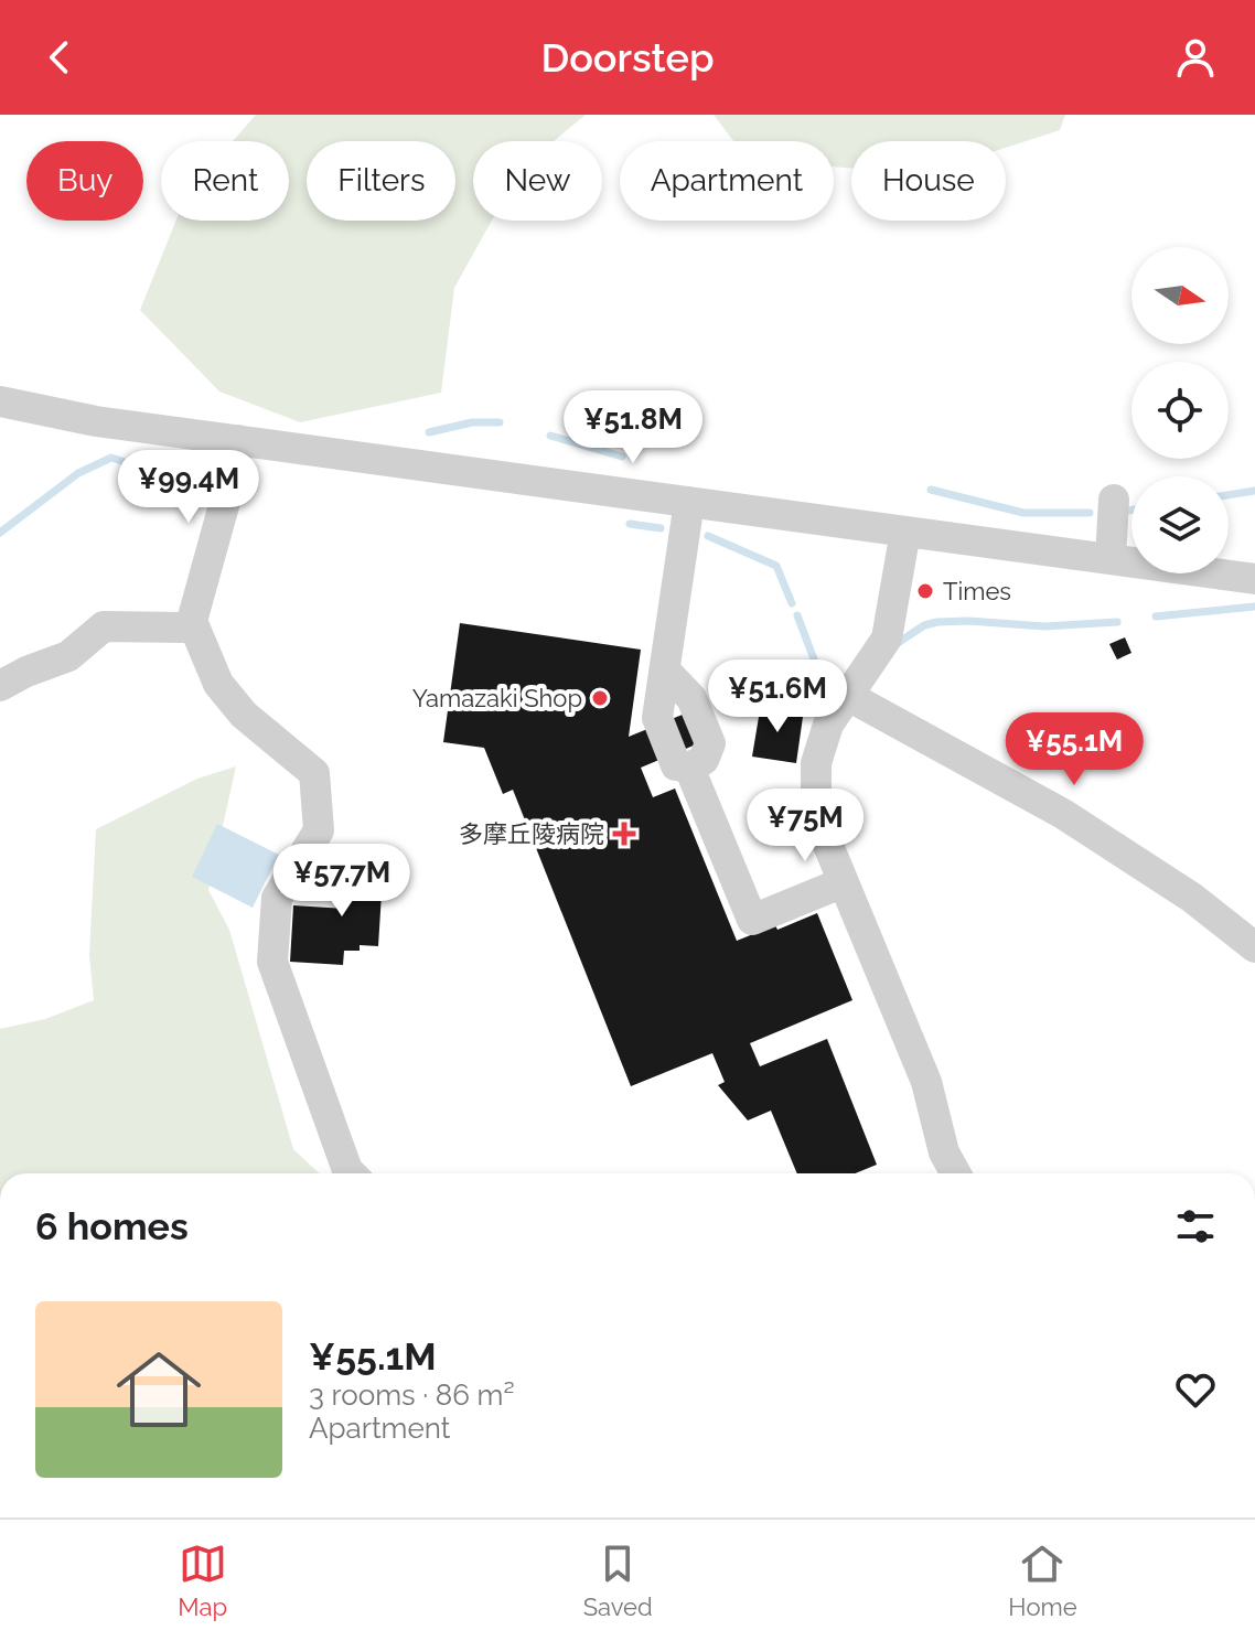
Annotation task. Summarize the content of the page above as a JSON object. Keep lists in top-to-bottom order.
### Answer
{
  "places": {
    "other": ["Times", "Yamazaki Shop"],
    "health": ["多摩丘陵病院"]
  },
  "north": "right",
  "page": {
    "header": "Doorstep",
    "chip": [
      "Buy",
      "Rent",
      "Filters",
      "New",
      "Apartment",
      "House"
    ],
    "price": [
      "¥51.8M",
      "¥99.4M",
      "¥51.6M",
      "¥55.1M",
      "¥75M",
      "¥57.7M"
    ],
    "heading": "6 homes",
    "list": [
      {
        "name": "¥55.1M",
        "note": "3 rooms · 86 m² · Apartment"
      }
    ],
    "tabs": ["Map", "Saved", "Home"]
  }
}
